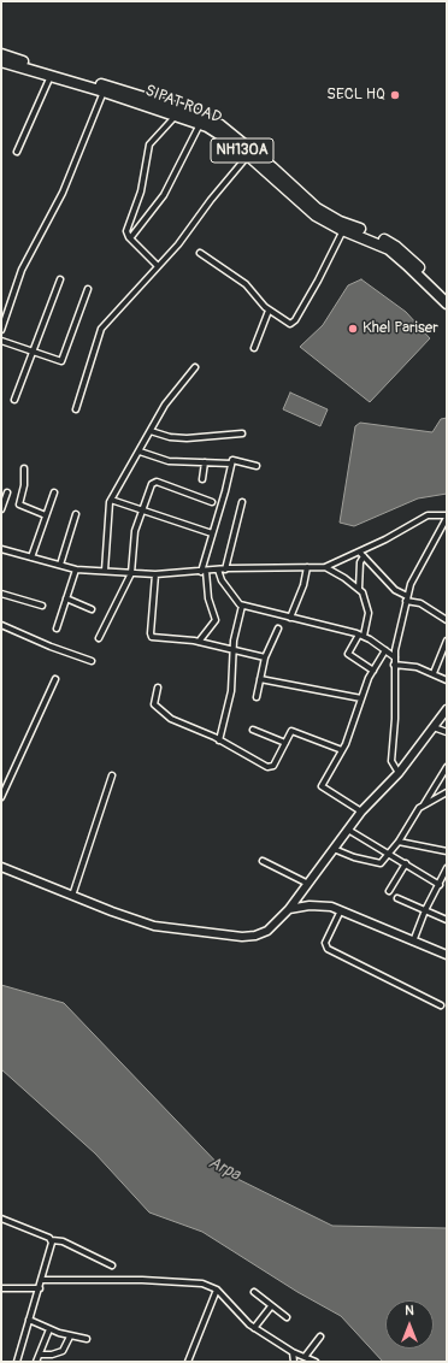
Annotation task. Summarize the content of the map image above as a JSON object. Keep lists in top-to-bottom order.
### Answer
{
  "streets": {
    "highway": ["SIPAT ROAD", "NH130A"]
  },
  "water": ["Arpa"],
  "places": ["SECL HQ", "Khel Pariser"],
  "north": "top"
}
